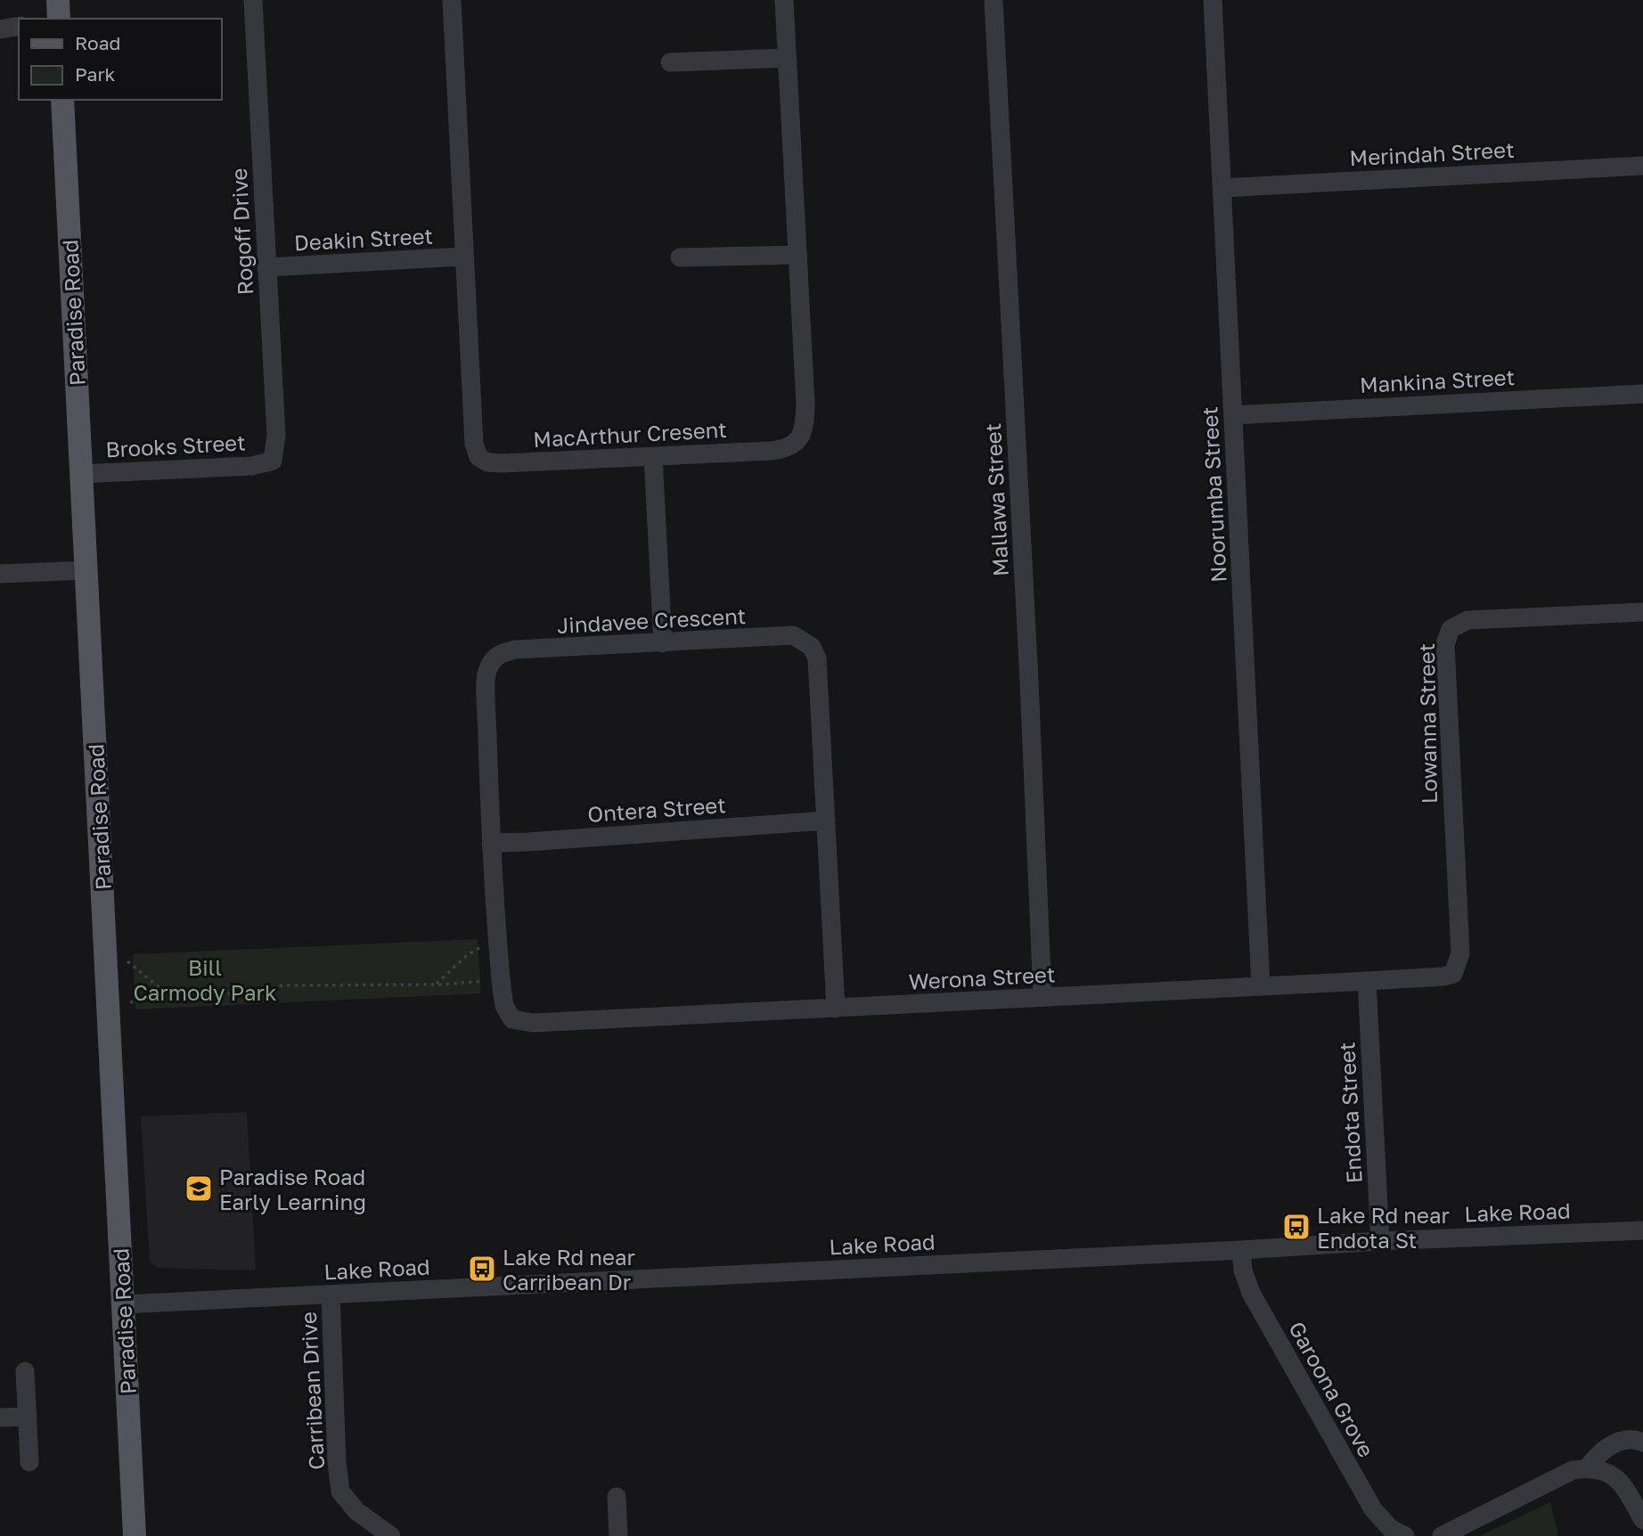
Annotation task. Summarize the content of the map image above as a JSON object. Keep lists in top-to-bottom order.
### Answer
{
  "streets": {
    "main road": ["Paradise Road"],
    "street": [
      "Merindah Street",
      "Rogoff Drive",
      "Deakin Street",
      "Mankina Street",
      "MacArthur Cresent",
      "Brooks Street",
      "Noorumba Street",
      "Mallawa Street",
      "Jindavee Crescent",
      "Lowanna Street",
      "Ontera Street",
      "Werona Street",
      "Endota Street",
      "Lake Road",
      "Garoona Grove",
      "Carribean Drive"
    ]
  },
  "crossings": [
    ["Merindah Street", "Noorumba Street"],
    ["Rogoff Drive", "Deakin Street"],
    ["Rogoff Drive", "Brooks Street"],
    ["Deakin Street", "MacArthur Cresent"],
    ["Paradise Road", "Brooks Street"],
    ["Paradise Road", "Lake Road"],
    ["Mankina Street", "Noorumba Street"],
    ["Noorumba Street", "Werona Street"],
    ["Mallawa Street", "Werona Street"],
    ["Jindavee Crescent", "Ontera Street"],
    ["Jindavee Crescent", "Werona Street"],
    ["Lowanna Street", "Werona Street"],
    ["Werona Street", "Endota Street"],
    ["Endota Street", "Lake Road"],
    ["Lake Road", "Garoona Grove"],
    ["Lake Road", "Carribean Drive"]
  ],
  "parks": ["Bill Carmody Park"],
  "places": {
    "school or university": ["Paradise Road Early Learning"],
    "bus stop": ["Lake Rd near Endota St", "Lake Rd near Carribean Dr"]
  },
  "legend": ["Road", "Park"]
}
